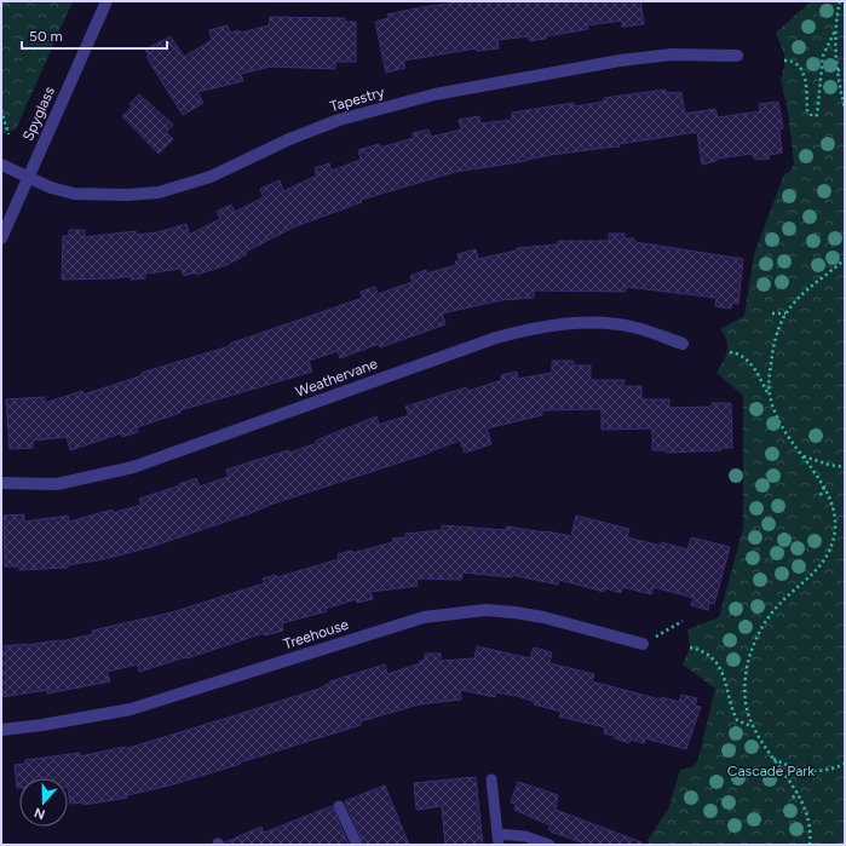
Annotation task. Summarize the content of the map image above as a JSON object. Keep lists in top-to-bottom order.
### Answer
{
  "streets": {
    "street": [
      "Tapestry",
      "Spyglass",
      "Weathervane",
      "Treehouse"
    ]
  },
  "crossings": [
    ["Tapestry", "Spyglass"]
  ],
  "parks": ["Cascade Park"],
  "scale_bar": "50 m",
  "north": "bottom"
}
